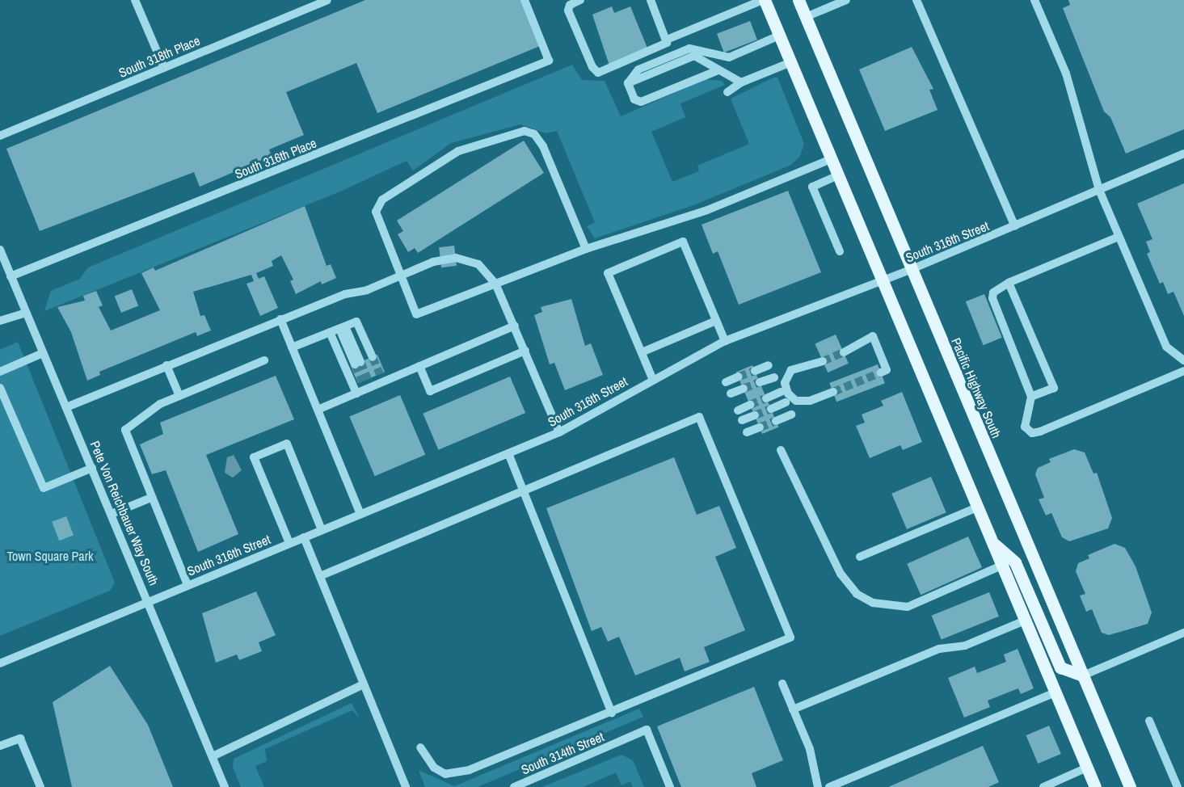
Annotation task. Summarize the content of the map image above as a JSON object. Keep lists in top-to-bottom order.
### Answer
{
  "streets": {
    "main road": ["Pacific Highway South"],
    "street": [
      "South 318th Place",
      "South 316th Place",
      "South 316th Street",
      "Pete Von Reichbauer Way South",
      "South 314th Street"
    ]
  },
  "crossings": [
    ["South 316th Place", "Pete Von Reichbauer Way South"],
    ["South 316th Street", "Pacific Highway South"],
    ["South 316th Street", "Pete Von Reichbauer Way South"]
  ],
  "parks": ["Town Square Park"]
}
